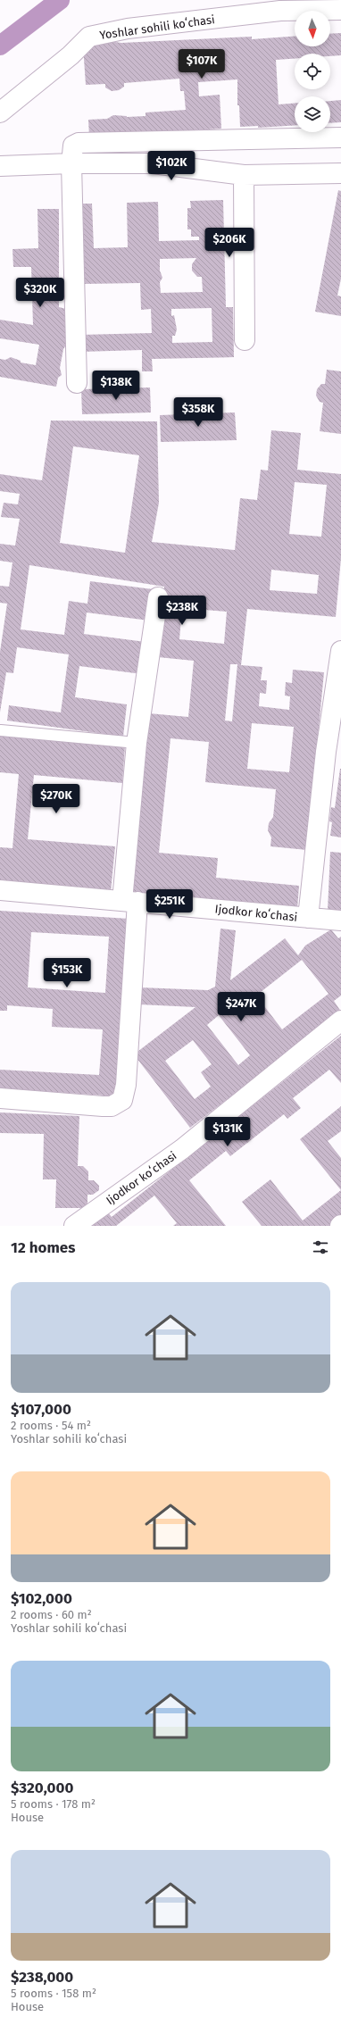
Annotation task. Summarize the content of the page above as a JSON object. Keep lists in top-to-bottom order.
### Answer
{
  "streets": {
    "street": ["Yoshlar sohili koʻchasi", "Ijodkor koʻchasi"]
  },
  "north": "bottom",
  "page": {
    "price": [
      "$107K",
      "$102K",
      "$206K",
      "$320K",
      "$138K",
      "$358K",
      "$238K",
      "$270K",
      "$251K",
      "$153K",
      "$247K",
      "$131K"
    ],
    "heading": "12 homes",
    "list": [
      {
        "name": "$107,000",
        "note": "2 rooms · 54 m² · Yoshlar sohili koʻchasi"
      },
      {
        "name": "$102,000",
        "note": "2 rooms · 60 m² · Yoshlar sohili koʻchasi"
      },
      {
        "name": "$320,000",
        "note": "5 rooms · 178 m² · House"
      },
      {
        "name": "$238,000",
        "note": "5 rooms · 158 m² · House"
      }
    ]
  }
}
